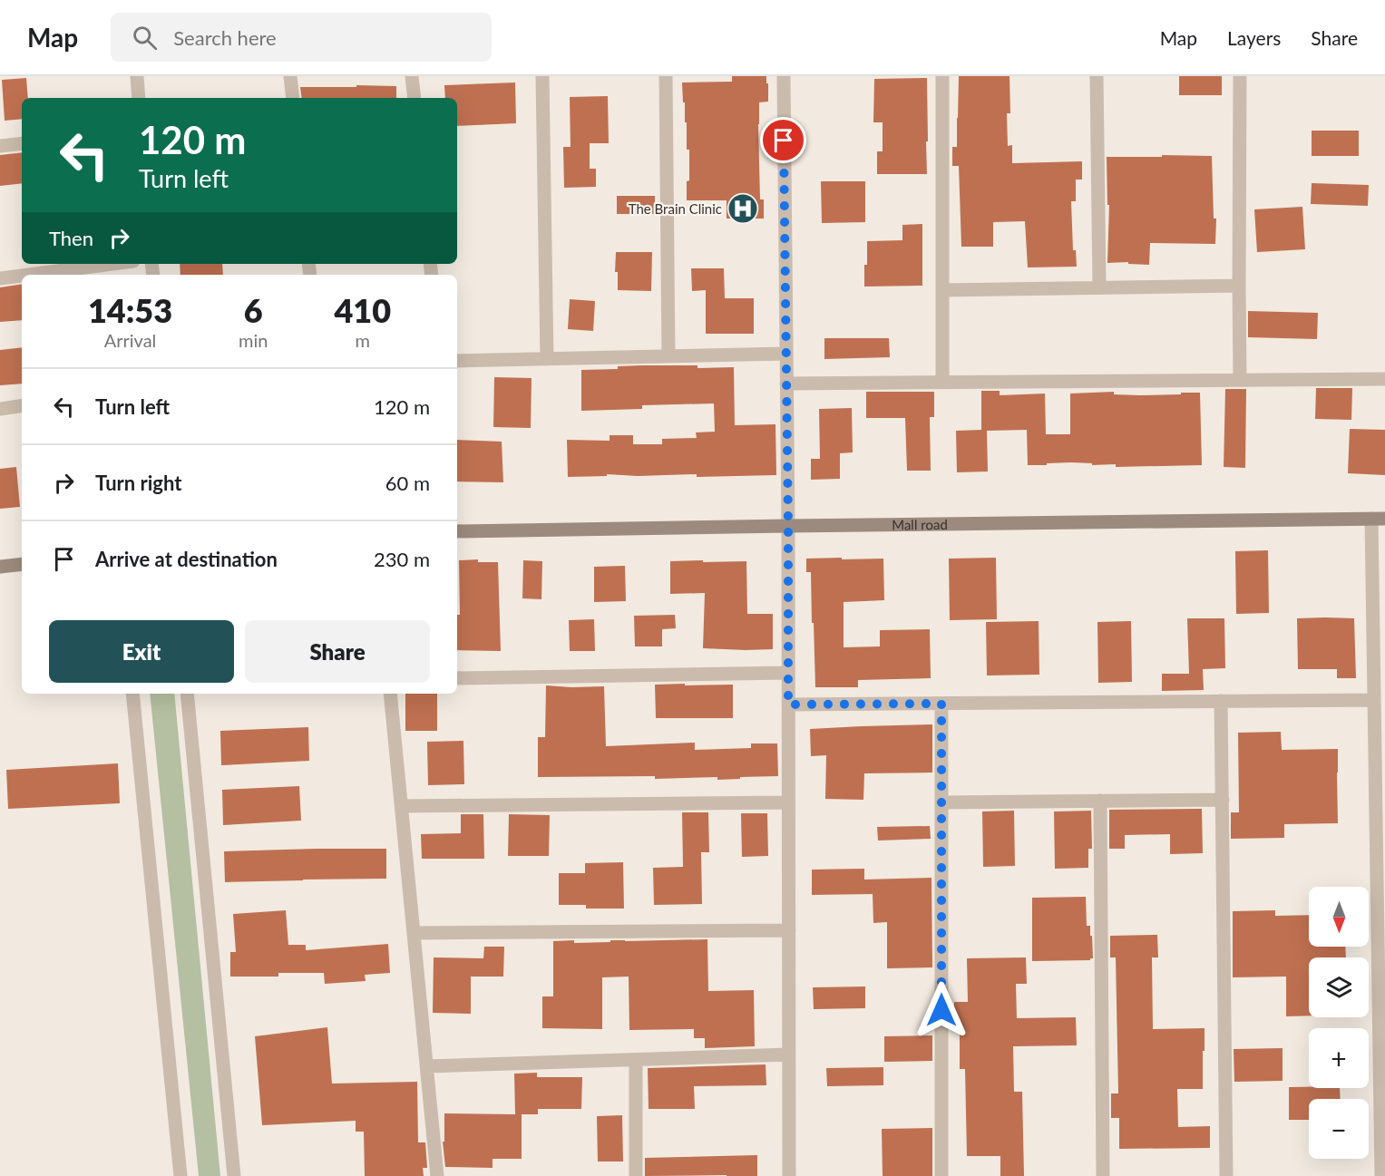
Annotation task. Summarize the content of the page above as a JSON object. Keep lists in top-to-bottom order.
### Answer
{
  "streets": {
    "street": ["Mall road"]
  },
  "places": {
    "hospital": ["The Brain Clinic"]
  },
  "north": "bottom",
  "page": {
    "header": "Map",
    "search": "Search here",
    "nav": ["Map", "Layers", "Share"],
    "turn": ["120 m", "Turn left"],
    "then": "Then",
    "eta": [
      "14:53",
      "Arrival",
      "6",
      "min",
      "410",
      "m"
    ],
    "list": [
      {
        "name": "Turn left",
        "value": "120 m"
      },
      {
        "name": "Turn right",
        "value": "60 m"
      },
      {
        "name": "Arrive at destination",
        "value": "230 m"
      }
    ],
    "buttons": ["Exit", "Share"],
    "map_buttons": ["+", "−"]
  }
}
